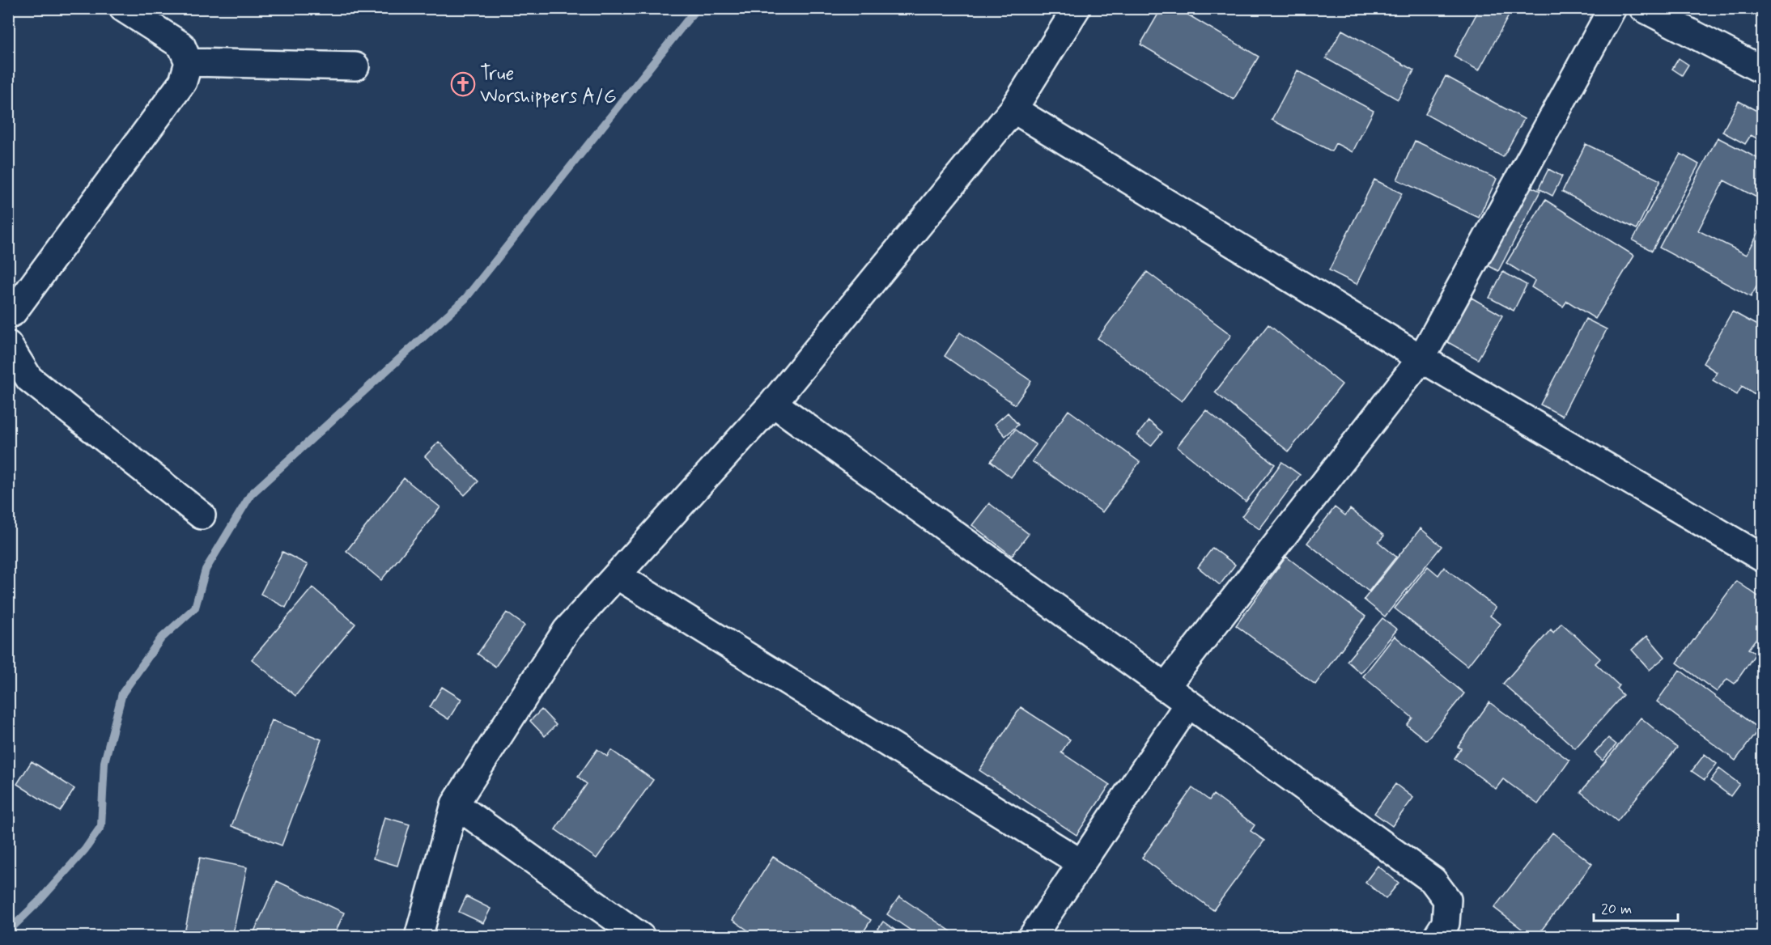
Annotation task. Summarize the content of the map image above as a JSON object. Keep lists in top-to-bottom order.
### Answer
{
  "places": {
    "church": ["True Worshippers A/G"]
  },
  "scale_bar": "20 m"
}
